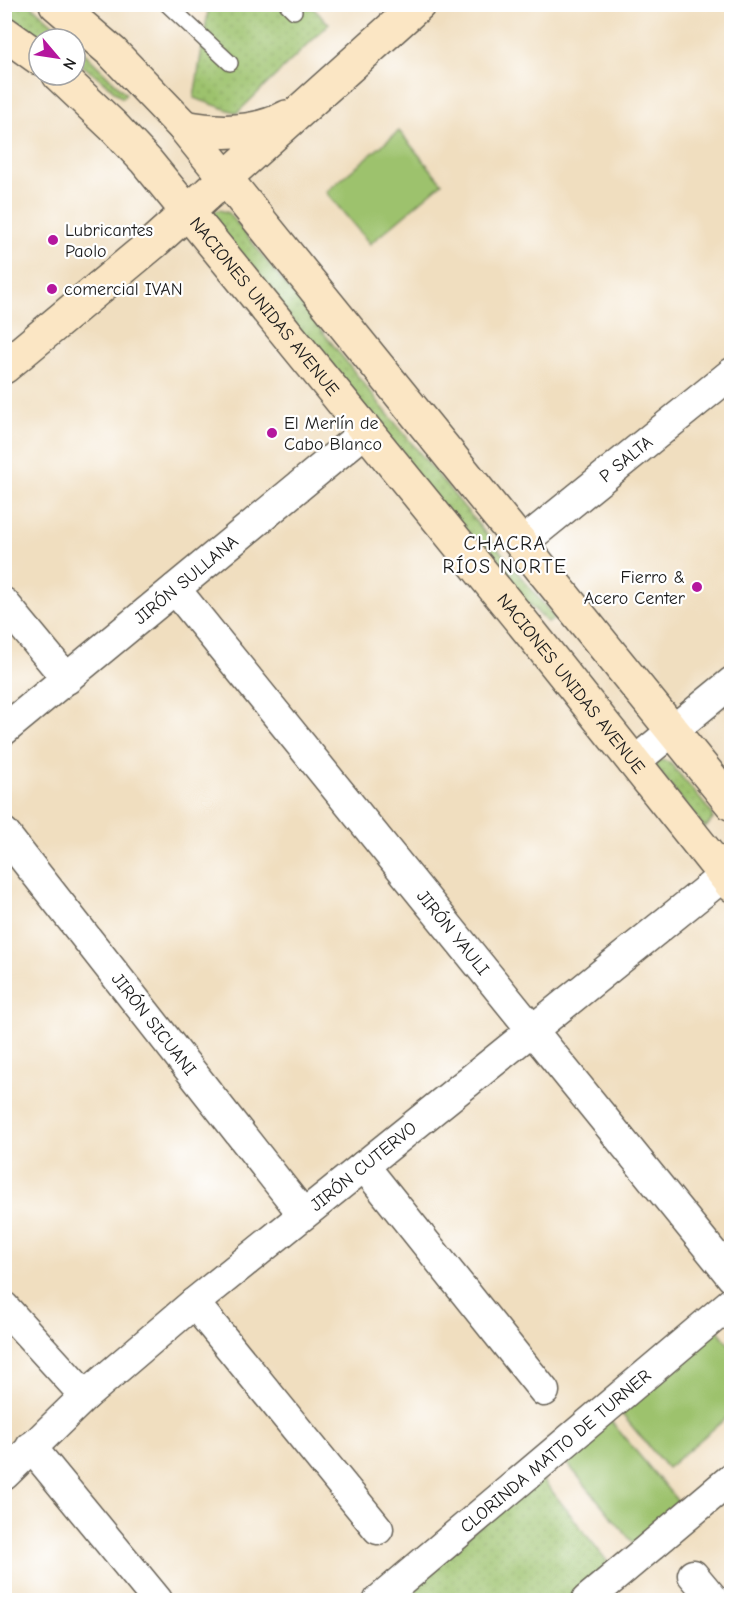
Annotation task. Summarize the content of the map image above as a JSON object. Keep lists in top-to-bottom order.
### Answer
{
  "streets": {
    "main road": ["NACIONES UNIDAS AVENUE"],
    "street": [
      "P SALTA",
      "JIRÓN SULLANA",
      "JIRÓN YAULI",
      "JIRÓN SICUANI",
      "JIRÓN CUTERVO",
      "CLORINDA MATTO DE TURNER"
    ]
  },
  "crossings": [
    ["NACIONES UNIDAS AVENUE", "JIRÓN SULLANA"],
    ["NACIONES UNIDAS AVENUE", "JIRÓN CUTERVO"],
    ["JIRÓN SULLANA", "JIRÓN YAULI"],
    ["JIRÓN YAULI", "JIRÓN CUTERVO"],
    ["JIRÓN SICUANI", "JIRÓN CUTERVO"]
  ],
  "districts": ["CHACRA RÍOS NORTE"],
  "places": [
    "Lubricantes Paolo",
    "comercial IVAN",
    "El Merlín de Cabo Blanco",
    "Fierro & Acero Center"
  ],
  "north": "bottom right"
}
